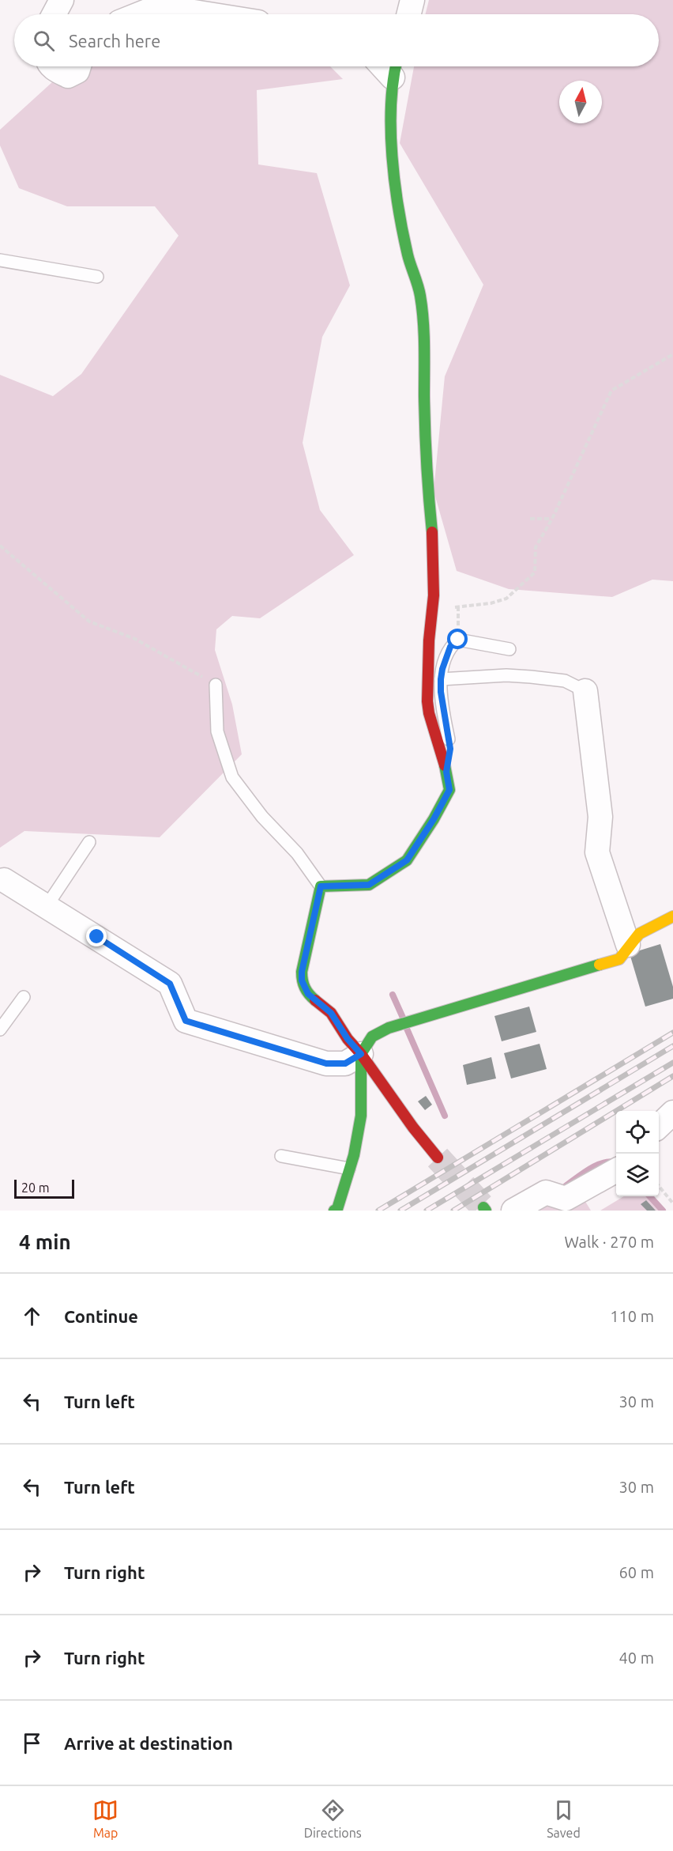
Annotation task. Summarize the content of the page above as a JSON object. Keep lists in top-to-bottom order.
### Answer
{
  "scale_bar": "20 m",
  "north": "top",
  "page": {
    "search": "Search here",
    "scale": "20 m",
    "heading": ["4 min", "Walk · 270 m"],
    "list": [
      ["Continue", "110 m"],
      ["Turn left", "30 m"],
      ["Turn left", "30 m"],
      ["Turn right", "60 m"],
      ["Turn right", "40 m"],
      "Arrive at destination"
    ],
    "nav": ["Map", "Directions", "Saved"]
  }
}
